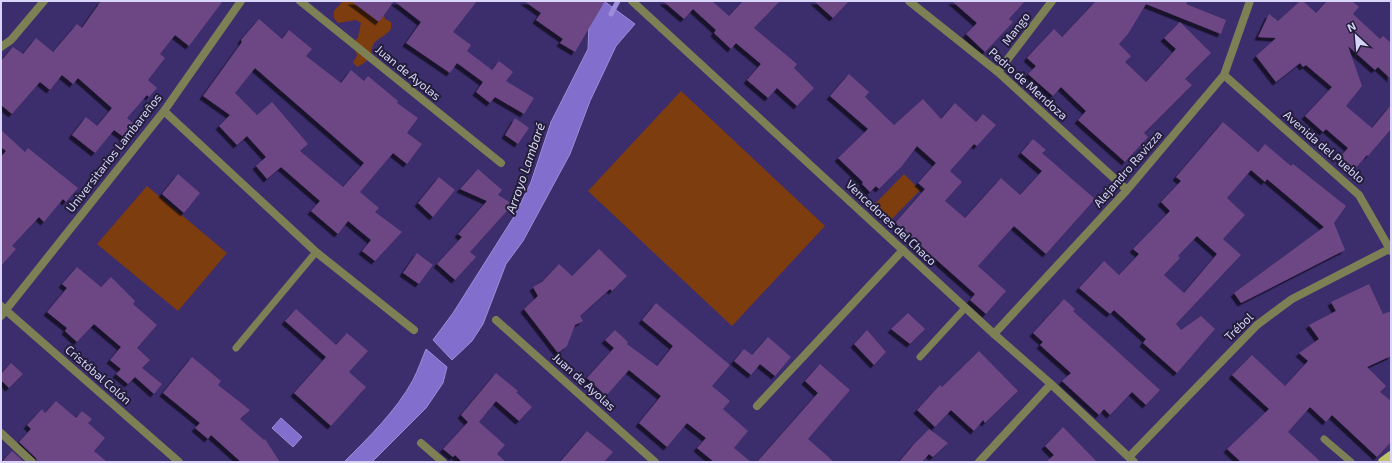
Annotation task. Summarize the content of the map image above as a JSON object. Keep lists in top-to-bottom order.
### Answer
{
  "streets": {
    "street": [
      "Mango",
      "Juan de Ayolas",
      "Pedro de Mendoza",
      "Avenida del Pueblo",
      "Universitarios Lambareños",
      "Alejandro Ravizza",
      "Vencedores del Chaco",
      "Trébol",
      "Cristóbal Colón"
    ]
  },
  "crossings": [
    ["Mango", "Pedro de Mendoza"],
    ["Pedro de Mendoza", "Alejandro Ravizza"],
    ["Avenida del Pueblo", "Alejandro Ravizza"],
    ["Avenida del Pueblo", "Trébol"],
    ["Universitarios Lambareños", "Cristóbal Colón"],
    ["Alejandro Ravizza", "Vencedores del Chaco"],
    ["Vencedores del Chaco", "Trébol"]
  ],
  "water": ["Arroyo Lambaré"],
  "north": "top left"
}
